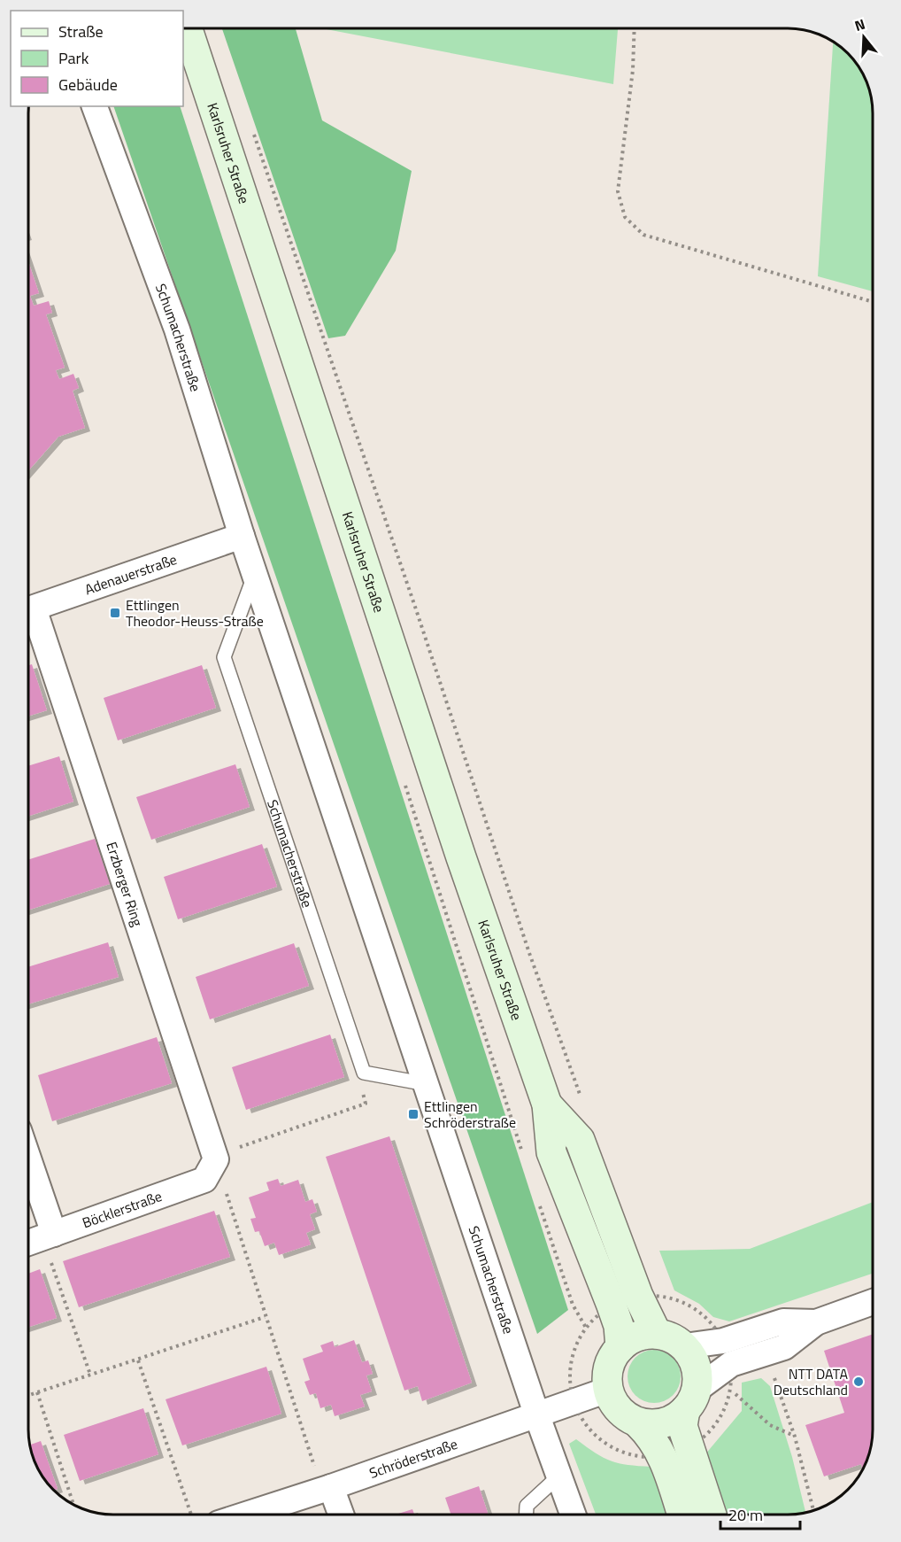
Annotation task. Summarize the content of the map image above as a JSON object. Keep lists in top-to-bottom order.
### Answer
{
  "streets": {
    "main road": ["Karlsruher Straße"],
    "street": [
      "Schumacherstraße",
      "Adenauerstraße",
      "Erzberger Ring",
      "Böcklerstraße",
      "Schröderstraße"
    ]
  },
  "crossings": [
    ["Karlsruher Straße", "Schröderstraße"],
    ["Schumacherstraße", "Adenauerstraße"],
    ["Schumacherstraße", "Schröderstraße"],
    ["Erzberger Ring", "Böcklerstraße"]
  ],
  "places": {
    "transit": ["Ettlingen Theodor-Heuss-Straße", "Ettlingen Schröderstraße"],
    "other": ["NTT DATA Deutschland"]
  },
  "legend": ["Straße", "Park", "Gebäude"],
  "scale_bar": "20 m",
  "north": "top"
}
